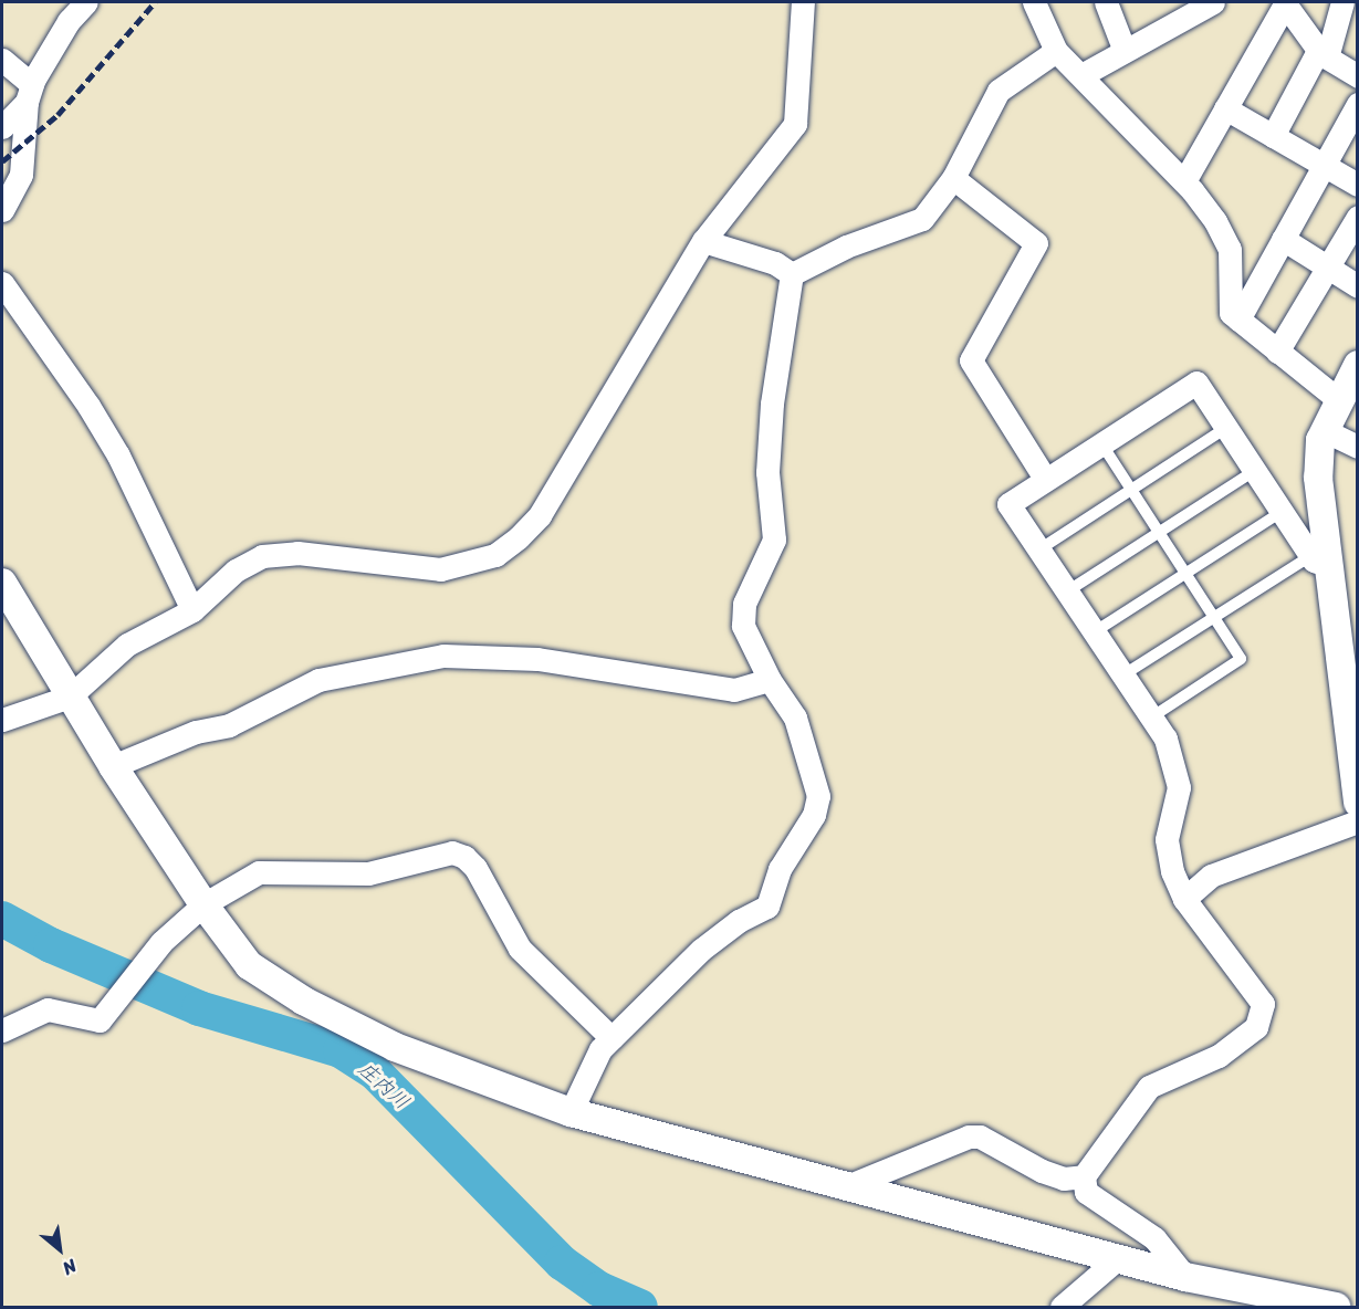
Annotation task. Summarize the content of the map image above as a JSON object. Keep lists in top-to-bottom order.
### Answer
{
  "water": ["庄内川"],
  "north": "bottom right"
}
